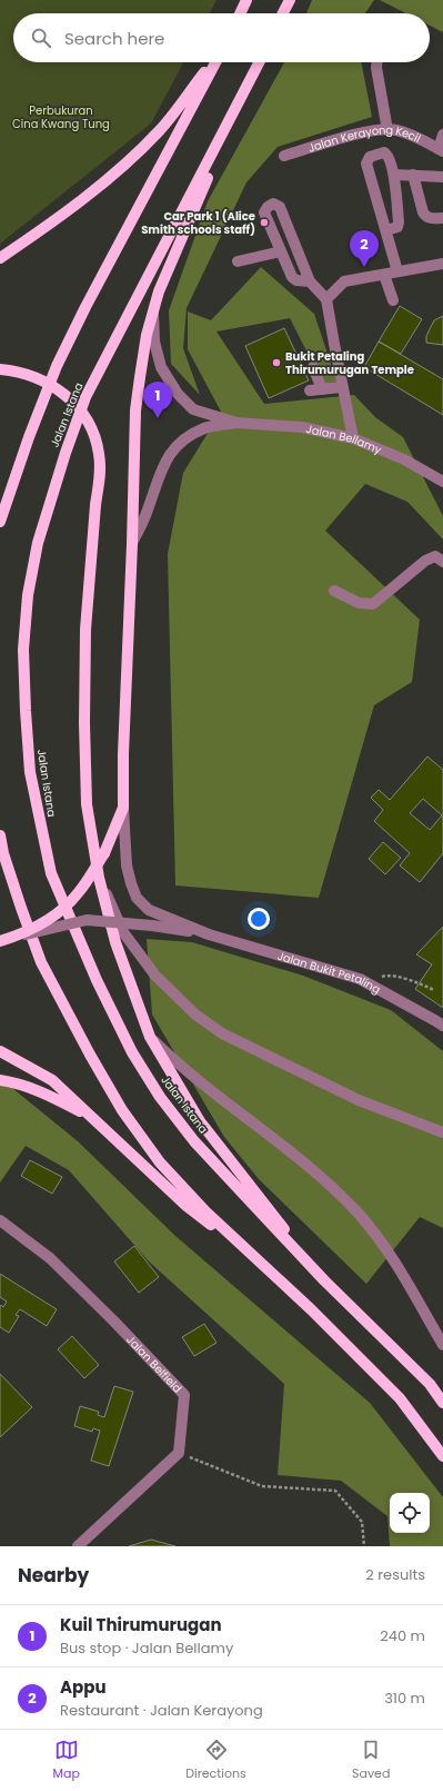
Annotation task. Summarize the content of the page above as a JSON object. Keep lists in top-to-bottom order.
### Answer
{
  "streets": {
    "main road": ["Jalan Istana"],
    "street": [
      "Jalan Kerayong Kecil",
      "Jalan Bellamy",
      "Jalan Bukit Petaling",
      "Jalan Belfield"
    ]
  },
  "parks": ["Perbukuran Cina Kwang Tung"],
  "places": ["Car Park 1 (Alice Smith schools staff)", "Bukit Petaling Thirumurugan Temple"],
  "page": {
    "search": "Search here",
    "pins": ["2", "1"],
    "heading": ["Nearby", "2 results"],
    "list": [
      {
        "mark": "1",
        "name": "Kuil Thirumurugan",
        "note": "Bus stop · Jalan Bellamy",
        "value": "240 m"
      },
      {
        "mark": "2",
        "name": "Appu",
        "note": "Restaurant · Jalan Kerayong",
        "value": "310 m"
      }
    ],
    "nav": ["Map", "Directions", "Saved"]
  }
}
